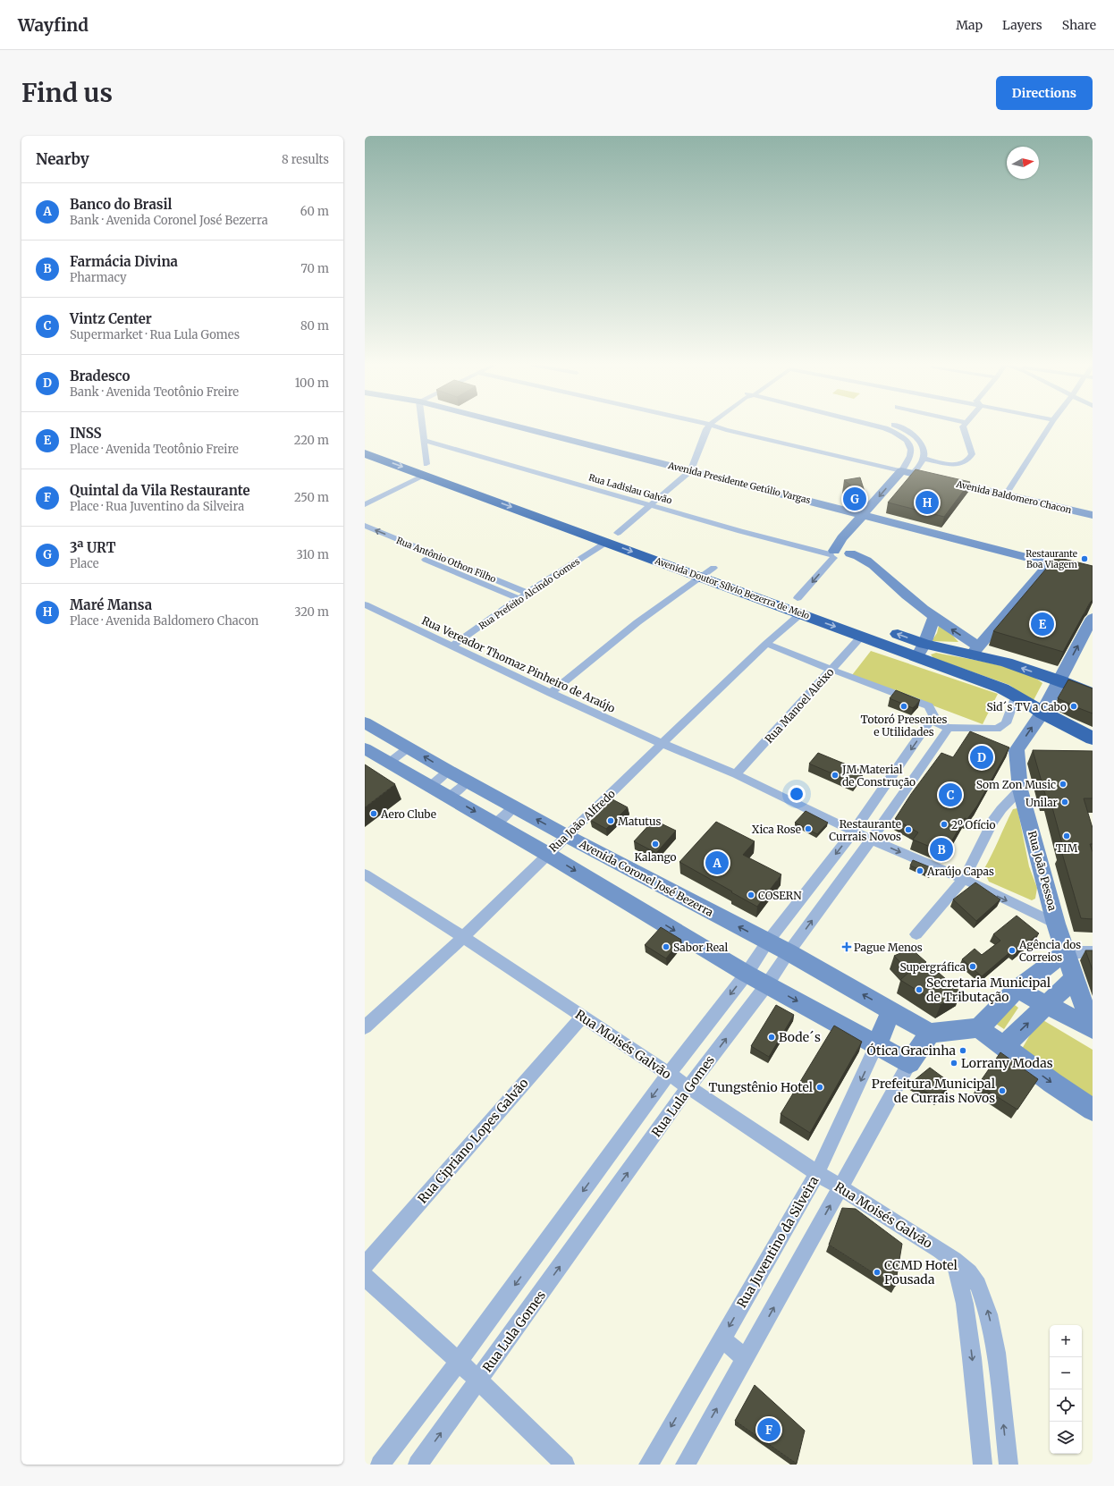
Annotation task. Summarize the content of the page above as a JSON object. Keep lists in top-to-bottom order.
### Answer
{
  "streets": {
    "highway": ["Avenida Doutor Sílvio Bezerra de Melo"],
    "street": [
      "Avenida Presidente Getúlio Vargas",
      "Rua Ladislau Galvão",
      "Avenida Baldomero Chacon",
      "Rua Antônio Othon Filho",
      "Rua Prefeito Alcindo Gomes",
      "Rua Vereador Thomaz Pinheiro de Araújo",
      "Rua Manoel Aleixo",
      "Rua João Alfredo",
      "Rua João Pessoa",
      "Avenida Coronel José Bezerra",
      "Rua Moisés Galvão",
      "Rua Lula Gomes",
      "Rua Cipriano Lopes Galvão",
      "Rua Juventino da Silveira"
    ]
  },
  "crossings": [
    ["Avenida Presidente Getúlio Vargas", "Rua Prefeito Alcindo Gomes"],
    ["Rua Ladislau Galvão", "Rua Prefeito Alcindo Gomes"],
    ["Rua Antônio Othon Filho", "Rua Prefeito Alcindo Gomes"],
    ["Avenida Doutor Sílvio Bezerra de Melo", "Rua Prefeito Alcindo Gomes"],
    ["Avenida Doutor Sílvio Bezerra de Melo", "Rua Manoel Aleixo"],
    ["Avenida Doutor Sílvio Bezerra de Melo", "Rua João Alfredo"],
    ["Avenida Doutor Sílvio Bezerra de Melo", "Rua João Pessoa"],
    ["Rua Prefeito Alcindo Gomes", "Rua Vereador Thomaz Pinheiro de Araújo"],
    ["Rua Vereador Thomaz Pinheiro de Araújo", "Rua Manoel Aleixo"],
    ["Rua Vereador Thomaz Pinheiro de Araújo", "Rua João Alfredo"],
    ["Rua Vereador Thomaz Pinheiro de Araújo", "Rua João Pessoa"],
    ["Rua Vereador Thomaz Pinheiro de Araújo", "Rua Lula Gomes"],
    ["Rua João Alfredo", "Avenida Coronel José Bezerra"],
    ["Rua João Alfredo", "Rua Moisés Galvão"],
    ["Avenida Coronel José Bezerra", "Rua Lula Gomes"],
    ["Avenida Coronel José Bezerra", "Rua Juventino da Silveira"],
    ["Rua Moisés Galvão", "Rua Lula Gomes"],
    ["Rua Moisés Galvão", "Rua Cipriano Lopes Galvão"],
    ["Rua Moisés Galvão", "Rua Juventino da Silveira"]
  ],
  "places": {
    "other": [
      "Restaurante Boa Viagem",
      "Totoró Presentes e Utilidades",
      "Sid´s TV a Cabo",
      "JM Material de Construção",
      "Som Zon Music",
      "Unilar",
      "Aero Clube",
      "Matutus",
      "2º Ofício",
      "Xica Rose",
      "Restaurante Currais Novos",
      "TIM",
      "Kalango",
      "Araújo Capas",
      "COSERN",
      "Sabor Real",
      "Agência dos Correios",
      "Supergráfica",
      "Secretaria Municipal de Tributação",
      "Bode´s",
      "Ótica Gracinha",
      "Lorrany Modas",
      "Tungstênio Hotel",
      "Prefeitura Municipal de Currais Novos",
      "CCMD Hotel Pousada"
    ],
    "health": ["Pague Menos"]
  },
  "north": "right",
  "page": {
    "header": "Wayfind",
    "nav": ["Map", "Layers", "Share"],
    "buttons": "Directions",
    "title": "Find us",
    "heading": ["Nearby", "8 results"],
    "list": [
      {
        "mark": "A",
        "name": "Banco do Brasil",
        "note": "Bank · Avenida Coronel José Bezerra",
        "value": "60 m"
      },
      {
        "mark": "B",
        "name": "Farmácia Divina",
        "note": "Pharmacy",
        "value": "70 m"
      },
      {
        "mark": "C",
        "name": "Vintz Center",
        "note": "Supermarket · Rua Lula Gomes",
        "value": "80 m"
      },
      {
        "mark": "D",
        "name": "Bradesco",
        "note": "Bank · Avenida Teotônio Freire",
        "value": "100 m"
      },
      {
        "mark": "E",
        "name": "INSS",
        "note": "Place · Avenida Teotônio Freire",
        "value": "220 m"
      },
      {
        "mark": "F",
        "name": "Quintal da Vila Restaurante",
        "note": "Place · Rua Juventino da Silveira",
        "value": "250 m"
      },
      {
        "mark": "G",
        "name": "3ª URT",
        "note": "Place",
        "value": "310 m"
      },
      {
        "mark": "H",
        "name": "Maré Mansa",
        "note": "Place · Avenida Baldomero Chacon",
        "value": "320 m"
      }
    ],
    "pins": [
      "G",
      "H",
      "E",
      "D",
      "C",
      "B",
      "A",
      "F"
    ],
    "map_buttons": ["+", "−"]
  }
}
